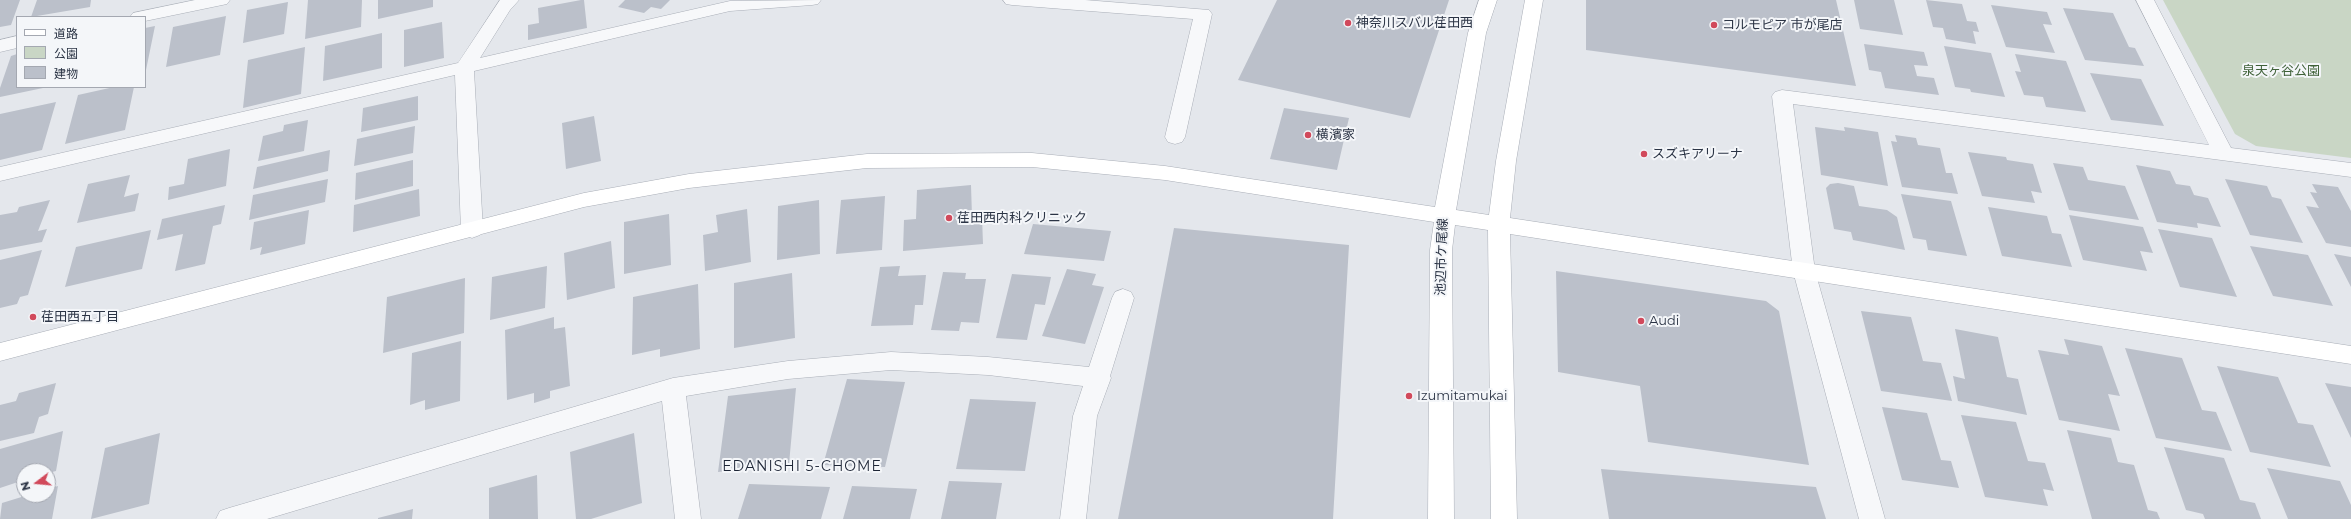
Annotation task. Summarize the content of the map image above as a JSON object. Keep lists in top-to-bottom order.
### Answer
{
  "streets": {
    "street": ["池辺市ケ尾線"]
  },
  "districts": ["EDANISHI 5-CHOME"],
  "parks": ["泉天ヶ谷公園"],
  "places": [
    "神奈川スバル荏田西",
    "コルモピア 市が尾店",
    "横濱家",
    "スズキアリーナ",
    "荏田西内科クリニック",
    "荏田西五丁目",
    "Audi",
    "Izumitamukai"
  ],
  "legend": ["道路", "公園", "建物"],
  "north": "left"
}
